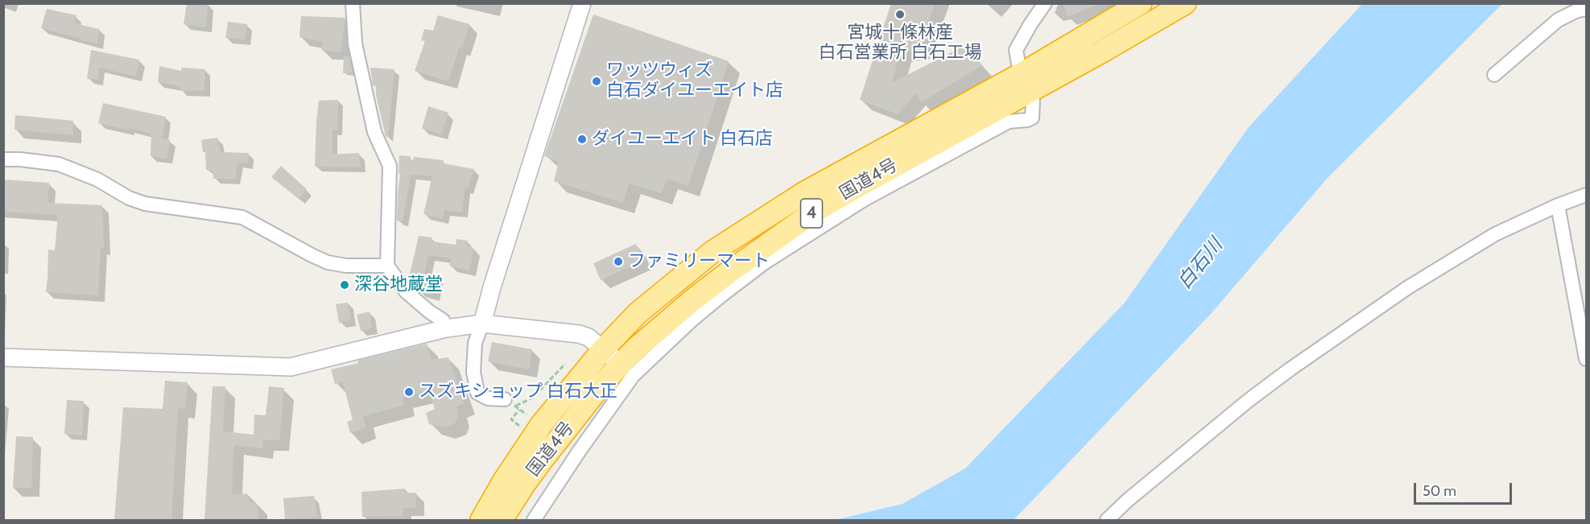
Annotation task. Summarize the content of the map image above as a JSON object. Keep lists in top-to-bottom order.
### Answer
{
  "streets": {
    "highway": ["国道4号", "4"]
  },
  "water": ["白石川"],
  "places": [
    "宮城十條林産 白石営業所 白石工場",
    "ワッツウィズ 白石ダイユーエイト店",
    "ダイユーエイト 白石店",
    "ファミリーマート",
    "深谷地蔵堂",
    "スズキショップ 白石大正"
  ],
  "scale_bar": "50 m"
}
